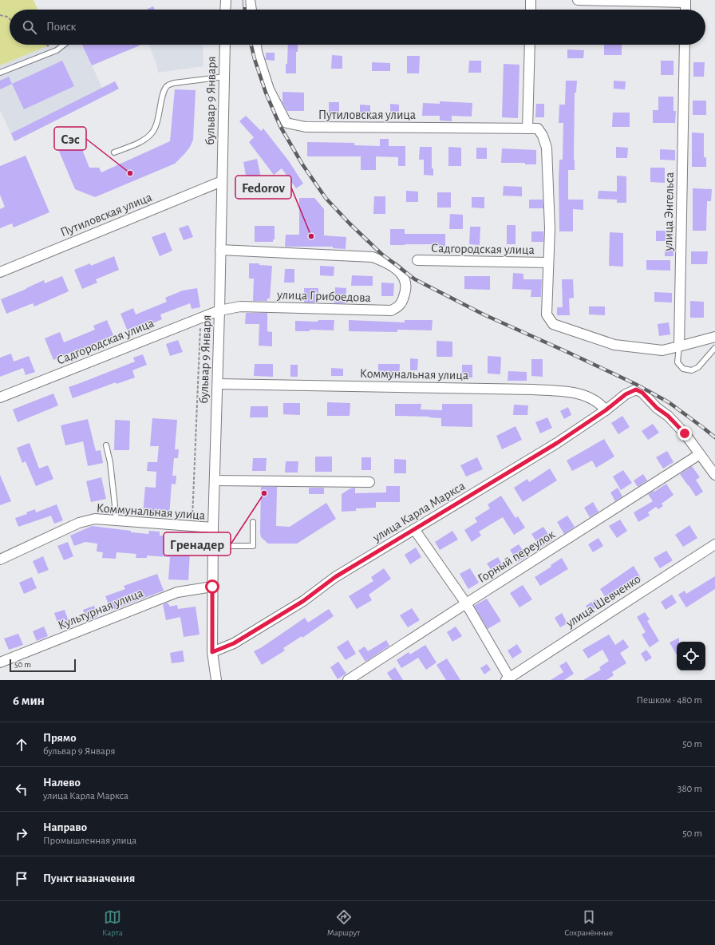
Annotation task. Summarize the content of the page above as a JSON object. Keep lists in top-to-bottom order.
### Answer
{
  "streets": {
    "street": [
      "бульвар 9 Января",
      "Путиловская улица",
      "улица Энгельса",
      "Садгородская улица",
      "улица Грибоедова",
      "Коммунальная улица",
      "улица Карла Маркса",
      "Горный переулок",
      "улица Шевченко",
      "Культурная улица"
    ]
  },
  "crossings": [
    ["бульвар 9 Января", "Путиловская улица"],
    ["бульвар 9 Января", "Садгородская улица"],
    ["бульвар 9 Января", "улица Грибоедова"],
    ["бульвар 9 Января", "Коммунальная улица"],
    ["бульвар 9 Января", "улица Карла Маркса"],
    ["бульвар 9 Января", "Культурная улица"],
    ["Путиловская улица", "Садгородская улица"],
    ["Садгородская улица", "улица Грибоедова"],
    ["Коммунальная улица", "улица Карла Маркса"],
    ["улица Карла Маркса", "Горный переулок"]
  ],
  "places": ["Сэс", "Fedorov", "Гренадер"],
  "scale_bar": "50 m",
  "page": {
    "search": "Поиск",
    "scale": "50 m",
    "heading": ["6 мин", "Пешком · 480 m"],
    "list": [
      ["Прямо", "бульвар 9 Января", "50 m"],
      ["Налево", "улица Карла Маркса", "380 m"],
      ["Направо", "Промышленная улица", "50 m"],
      "Пункт назначения"
    ],
    "nav": ["Карта", "Маршрут", "Сохранённые"]
  }
}
